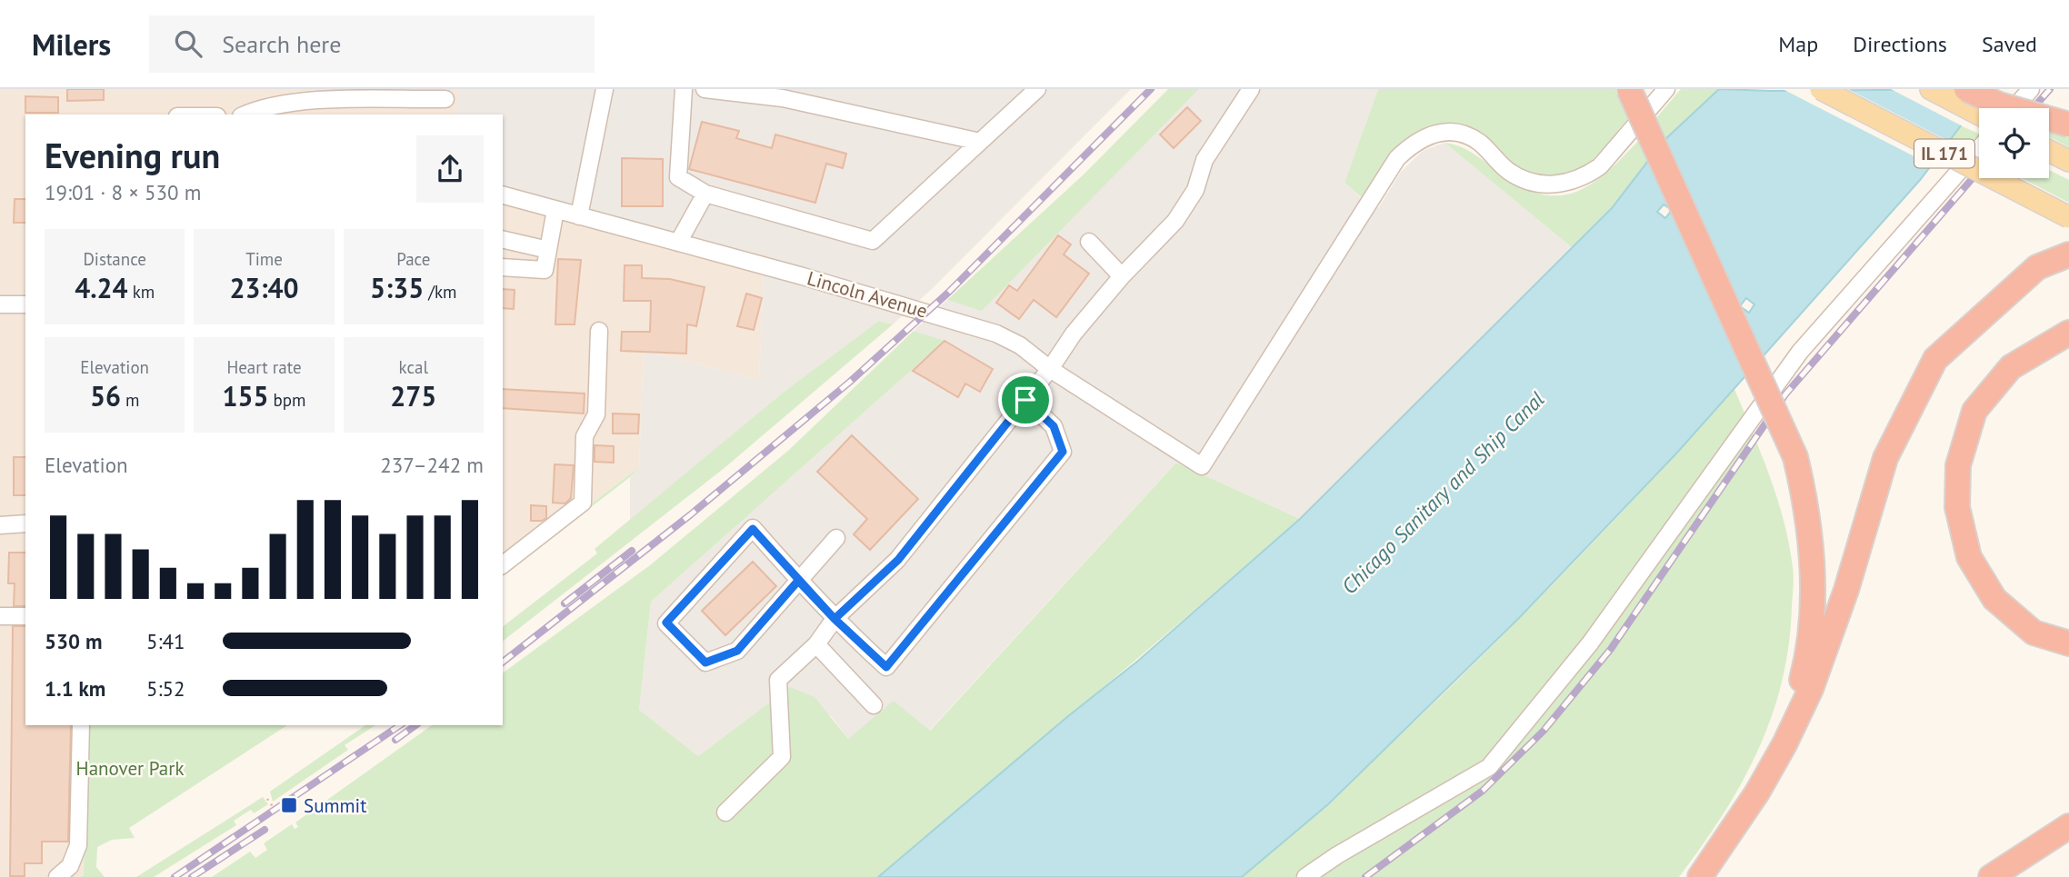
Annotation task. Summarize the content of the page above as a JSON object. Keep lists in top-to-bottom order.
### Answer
{
  "streets": {
    "main road": ["IL 171"],
    "street": ["Lincoln Avenue"]
  },
  "water": ["Chicago Sanitary and Ship Canal"],
  "parks": ["Hanover Park"],
  "places": {
    "transit": ["Summit"]
  },
  "page": {
    "header": "Milers",
    "search": "Search here",
    "nav": ["Map", "Directions", "Saved"],
    "heading": ["Evening run", "19:01 · 8 × 530 m"],
    "stats": [
      ["Distance", "4.24 km"],
      ["Time", "23:40"],
      ["Pace", "5:35 /km"],
      ["Elevation", "56 m"],
      ["Heart rate", "155 bpm"],
      ["kcal", "275"]
    ],
    "chart": ["Elevation", "237–242 m"],
    "list": [
      {
        "name": "530 m",
        "note": "5:41"
      },
      {
        "name": "1.1 km",
        "note": "5:52"
      }
    ]
  }
}
